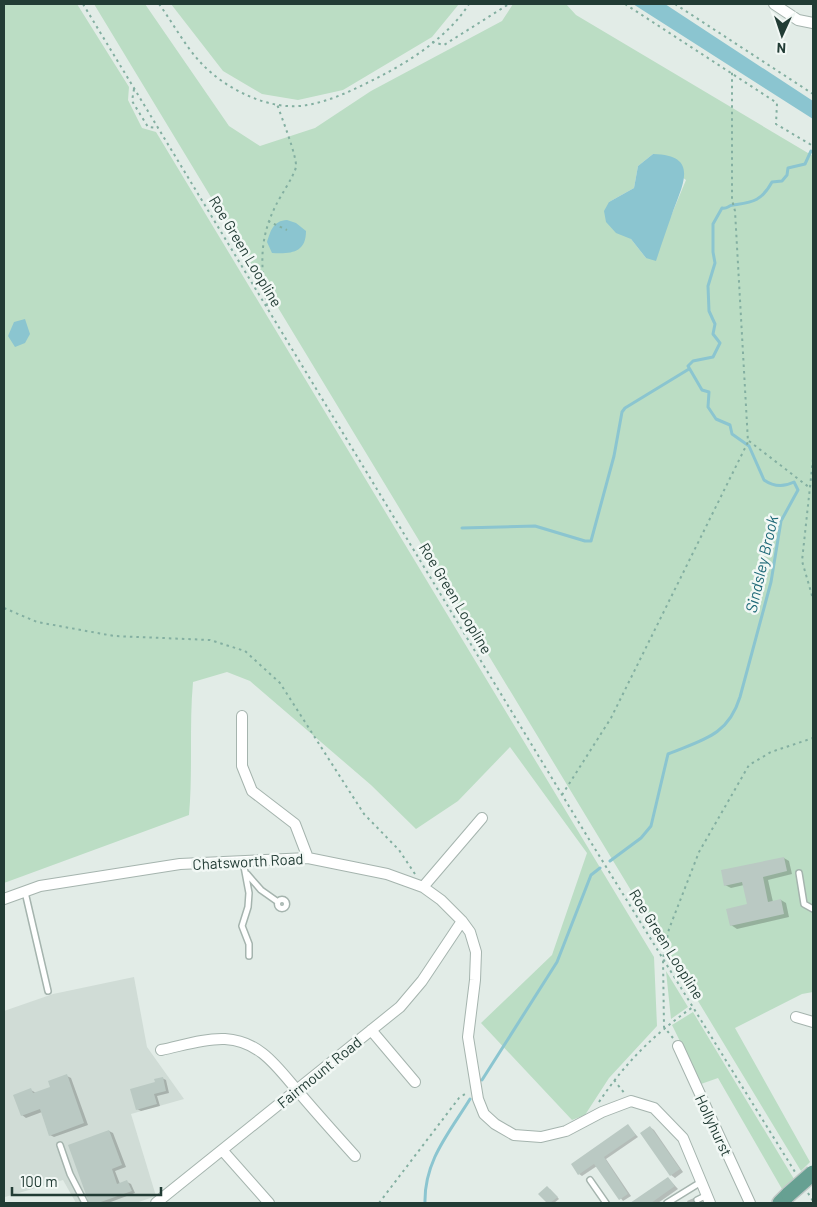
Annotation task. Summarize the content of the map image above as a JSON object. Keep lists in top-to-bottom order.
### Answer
{
  "streets": {
    "street": ["Chatsworth Road", "Fairmount Road", "Hollyhurst"],
    "path": ["Roe Green Loopline"]
  },
  "crossings": [
    ["Chatsworth Road", "Fairmount Road"]
  ],
  "water": ["Sindsley Brook"],
  "scale_bar": "100 m",
  "north": "bottom"
}
